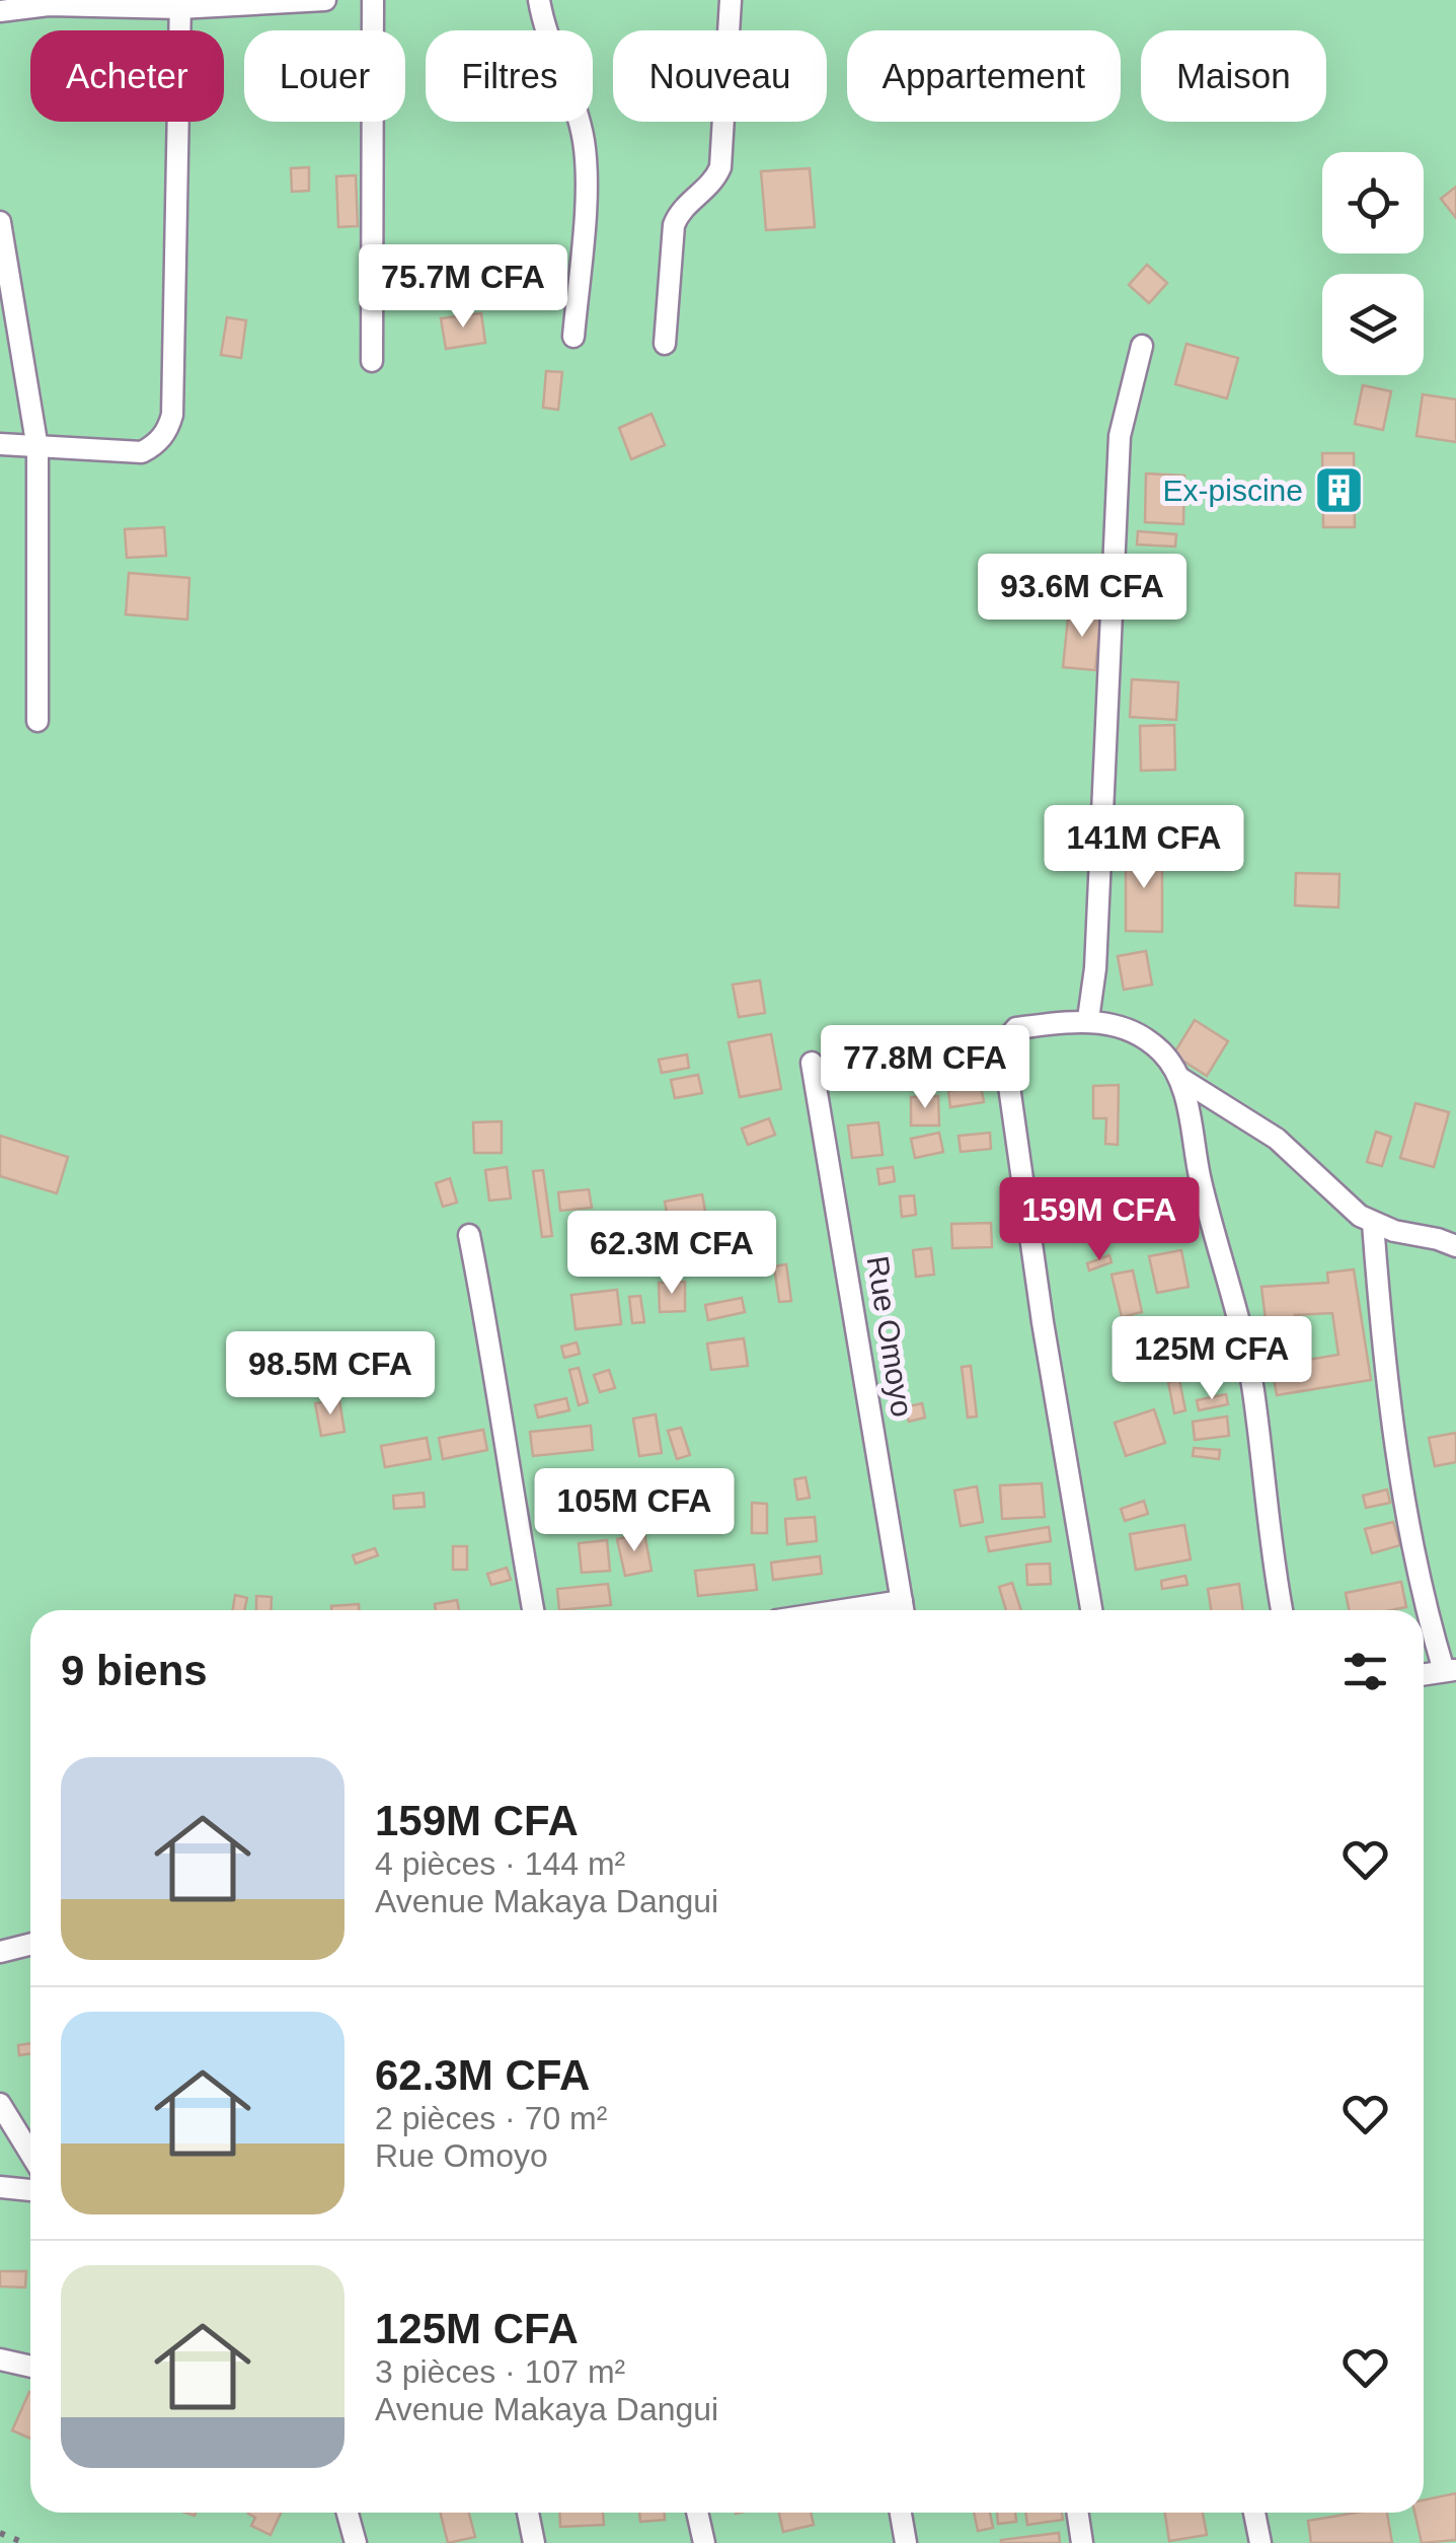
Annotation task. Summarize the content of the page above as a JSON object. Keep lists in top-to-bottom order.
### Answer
{
  "streets": {
    "street": ["Rue Omoyo"]
  },
  "places": {
    "building": ["Ex-piscine"]
  },
  "page": {
    "chip": [
      "Acheter",
      "Louer",
      "Filtres",
      "Nouveau",
      "Appartement",
      "Maison"
    ],
    "price": [
      "75.7M CFA",
      "93.6M CFA",
      "141M CFA",
      "77.8M CFA",
      "159M CFA",
      "62.3M CFA",
      "125M CFA",
      "98.5M CFA",
      "105M CFA"
    ],
    "heading": "9 biens",
    "list": [
      {
        "name": "159M CFA",
        "note": "4 pièces · 144 m² · Avenue Makaya Dangui"
      },
      {
        "name": "62.3M CFA",
        "note": "2 pièces · 70 m² · Rue Omoyo"
      },
      {
        "name": "125M CFA",
        "note": "3 pièces · 107 m² · Avenue Makaya Dangui"
      }
    ]
  }
}
